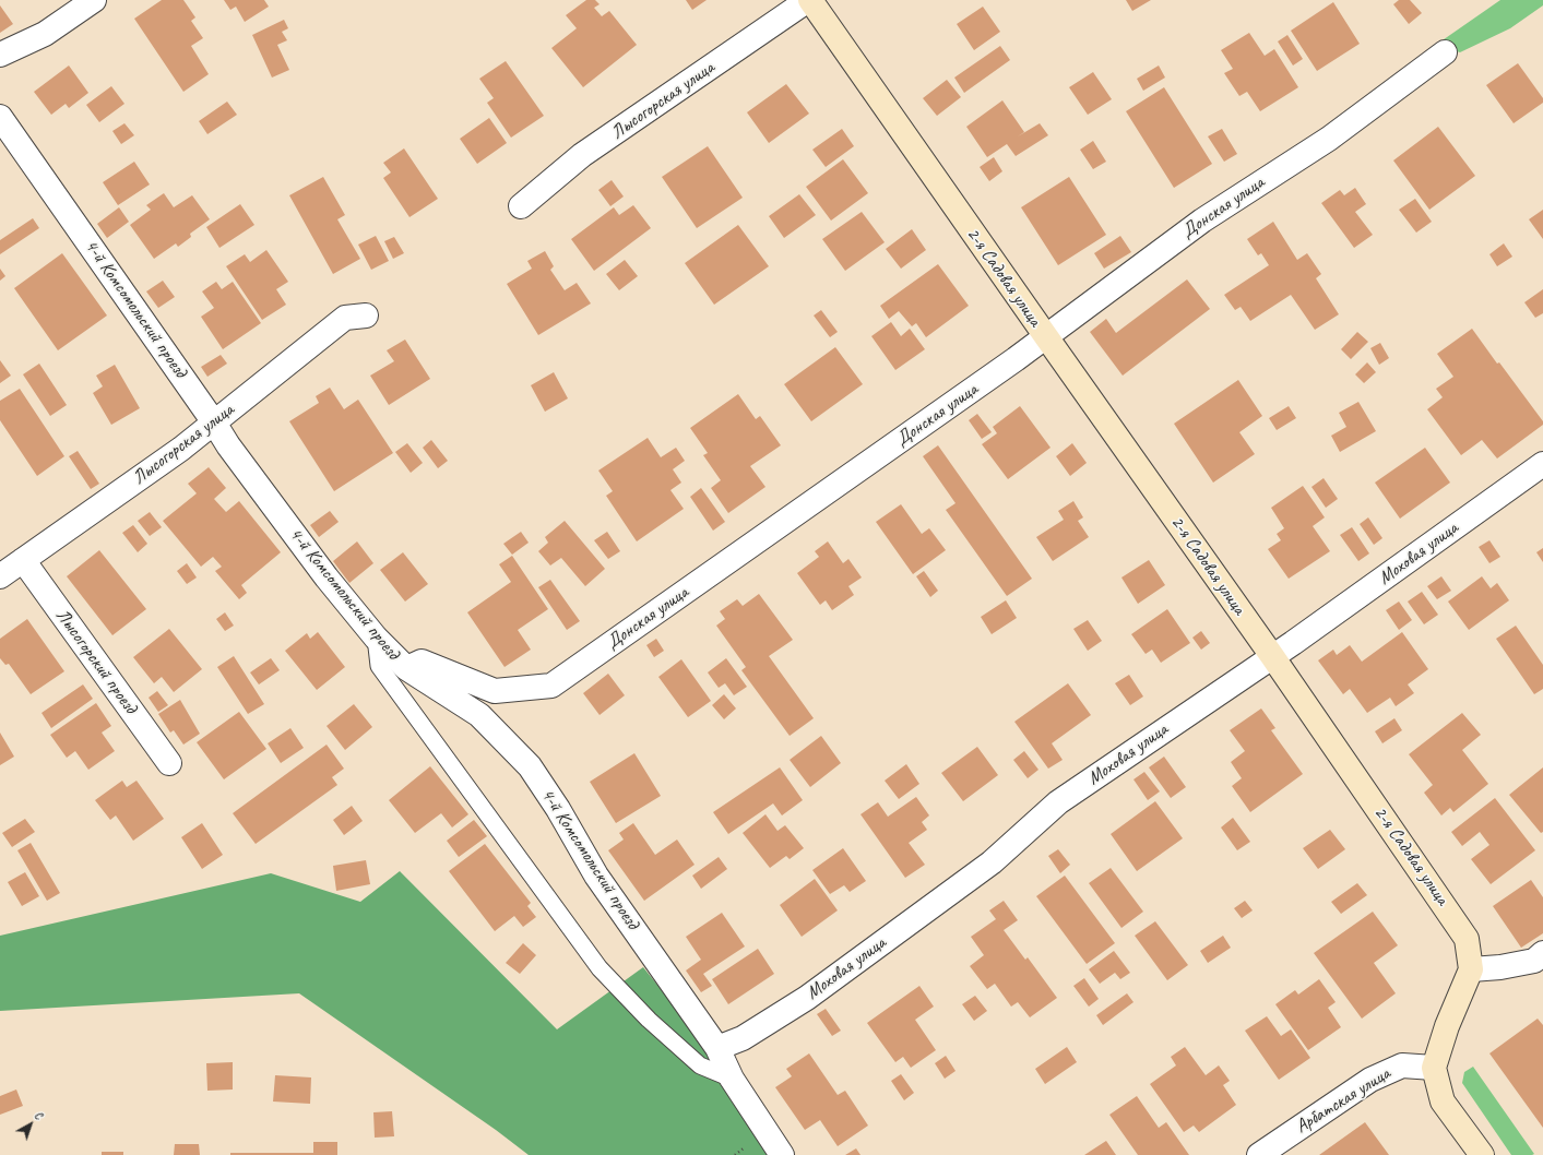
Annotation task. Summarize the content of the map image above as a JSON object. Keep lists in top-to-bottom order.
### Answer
{
  "streets": {
    "street": [
      "Лысогорская улица",
      "Донская улица",
      "2-я Садовая улица",
      "4-й Комсомольский проезд",
      "Моховая улица",
      "Лысогорский проезд",
      "Арбатская улица"
    ]
  },
  "crossings": [
    ["Лысогорская улица", "2-я Садовая улица"],
    ["Лысогорская улица", "4-й Комсомольский проезд"],
    ["Лысогорская улица", "Лысогорский проезд"],
    ["Донская улица", "2-я Садовая улица"],
    ["Донская улица", "4-й Комсомольский проезд"],
    ["2-я Садовая улица", "Моховая улица"],
    ["4-й Комсомольский проезд", "Моховая улица"]
  ],
  "north": "top right"
}
